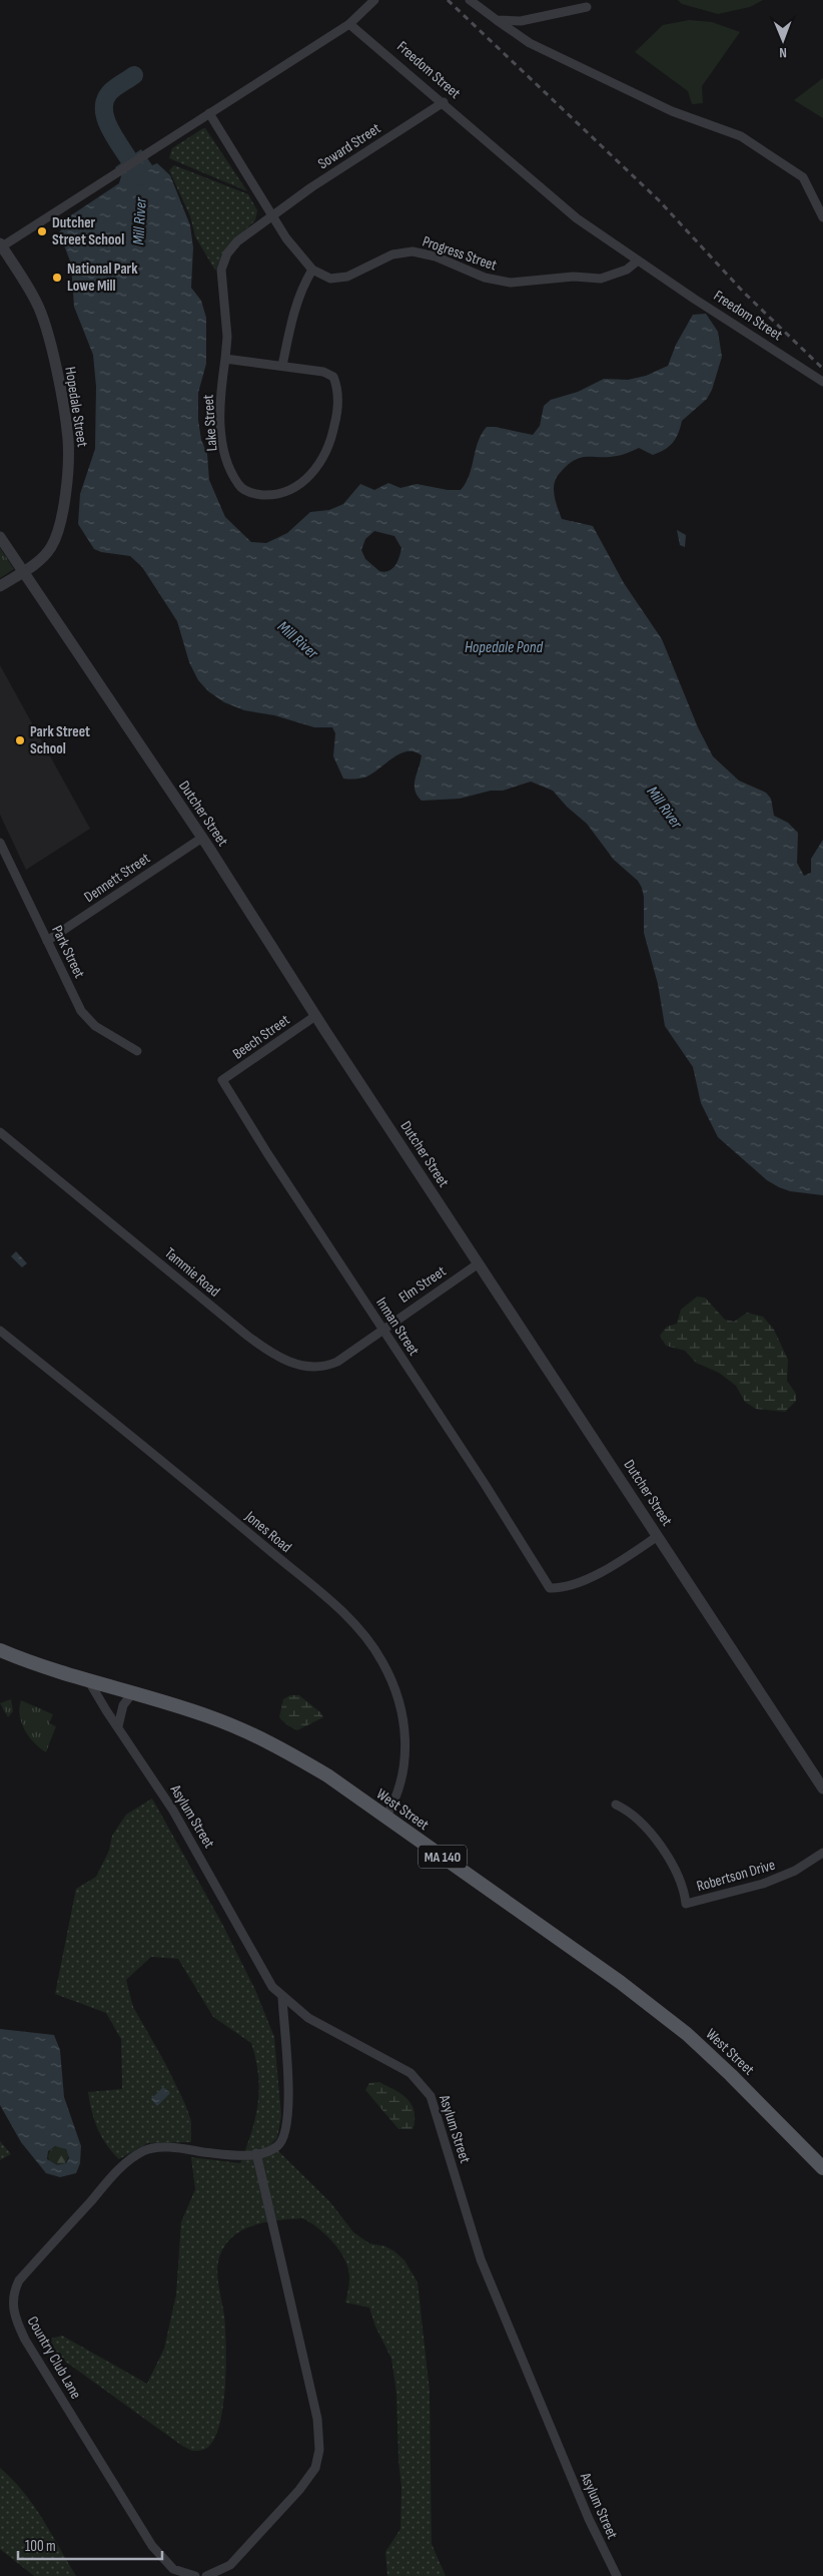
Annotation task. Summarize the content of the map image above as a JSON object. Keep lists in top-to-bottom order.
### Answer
{
  "streets": {
    "main road": ["West Street", "MA 140"],
    "street": [
      "Freedom Street",
      "Soward Street",
      "Progress Street",
      "Hopedale Street",
      "Lake Street",
      "Dutcher Street",
      "Dennett Street",
      "Park Street",
      "Beech Street",
      "Tammie Road",
      "Elm Street",
      "Inman Street",
      "Jones Road",
      "Asylum Street",
      "Robertson Drive",
      "Country Club Lane"
    ]
  },
  "crossings": [
    ["Freedom Street", "Soward Street"],
    ["Freedom Street", "Progress Street"],
    ["Soward Street", "Progress Street"],
    ["Soward Street", "Lake Street"],
    ["Progress Street", "Lake Street"],
    ["Hopedale Street", "Dutcher Street"],
    ["Dutcher Street", "Dennett Street"],
    ["Dutcher Street", "Beech Street"],
    ["Dutcher Street", "Elm Street"],
    ["Dutcher Street", "Inman Street"],
    ["Dennett Street", "Park Street"],
    ["Beech Street", "Inman Street"],
    ["Tammie Road", "Elm Street"],
    ["Tammie Road", "Inman Street"],
    ["Elm Street", "Inman Street"],
    ["Jones Road", "West Street"],
    ["West Street", "Asylum Street"],
    ["Asylum Street", "Country Club Lane"]
  ],
  "water": ["Mill River", "Hopedale Pond"],
  "places": ["Dutcher Street School", "National Park Lowe Mill", "Park Street School"],
  "scale_bar": "100 m",
  "north": "bottom"
}
